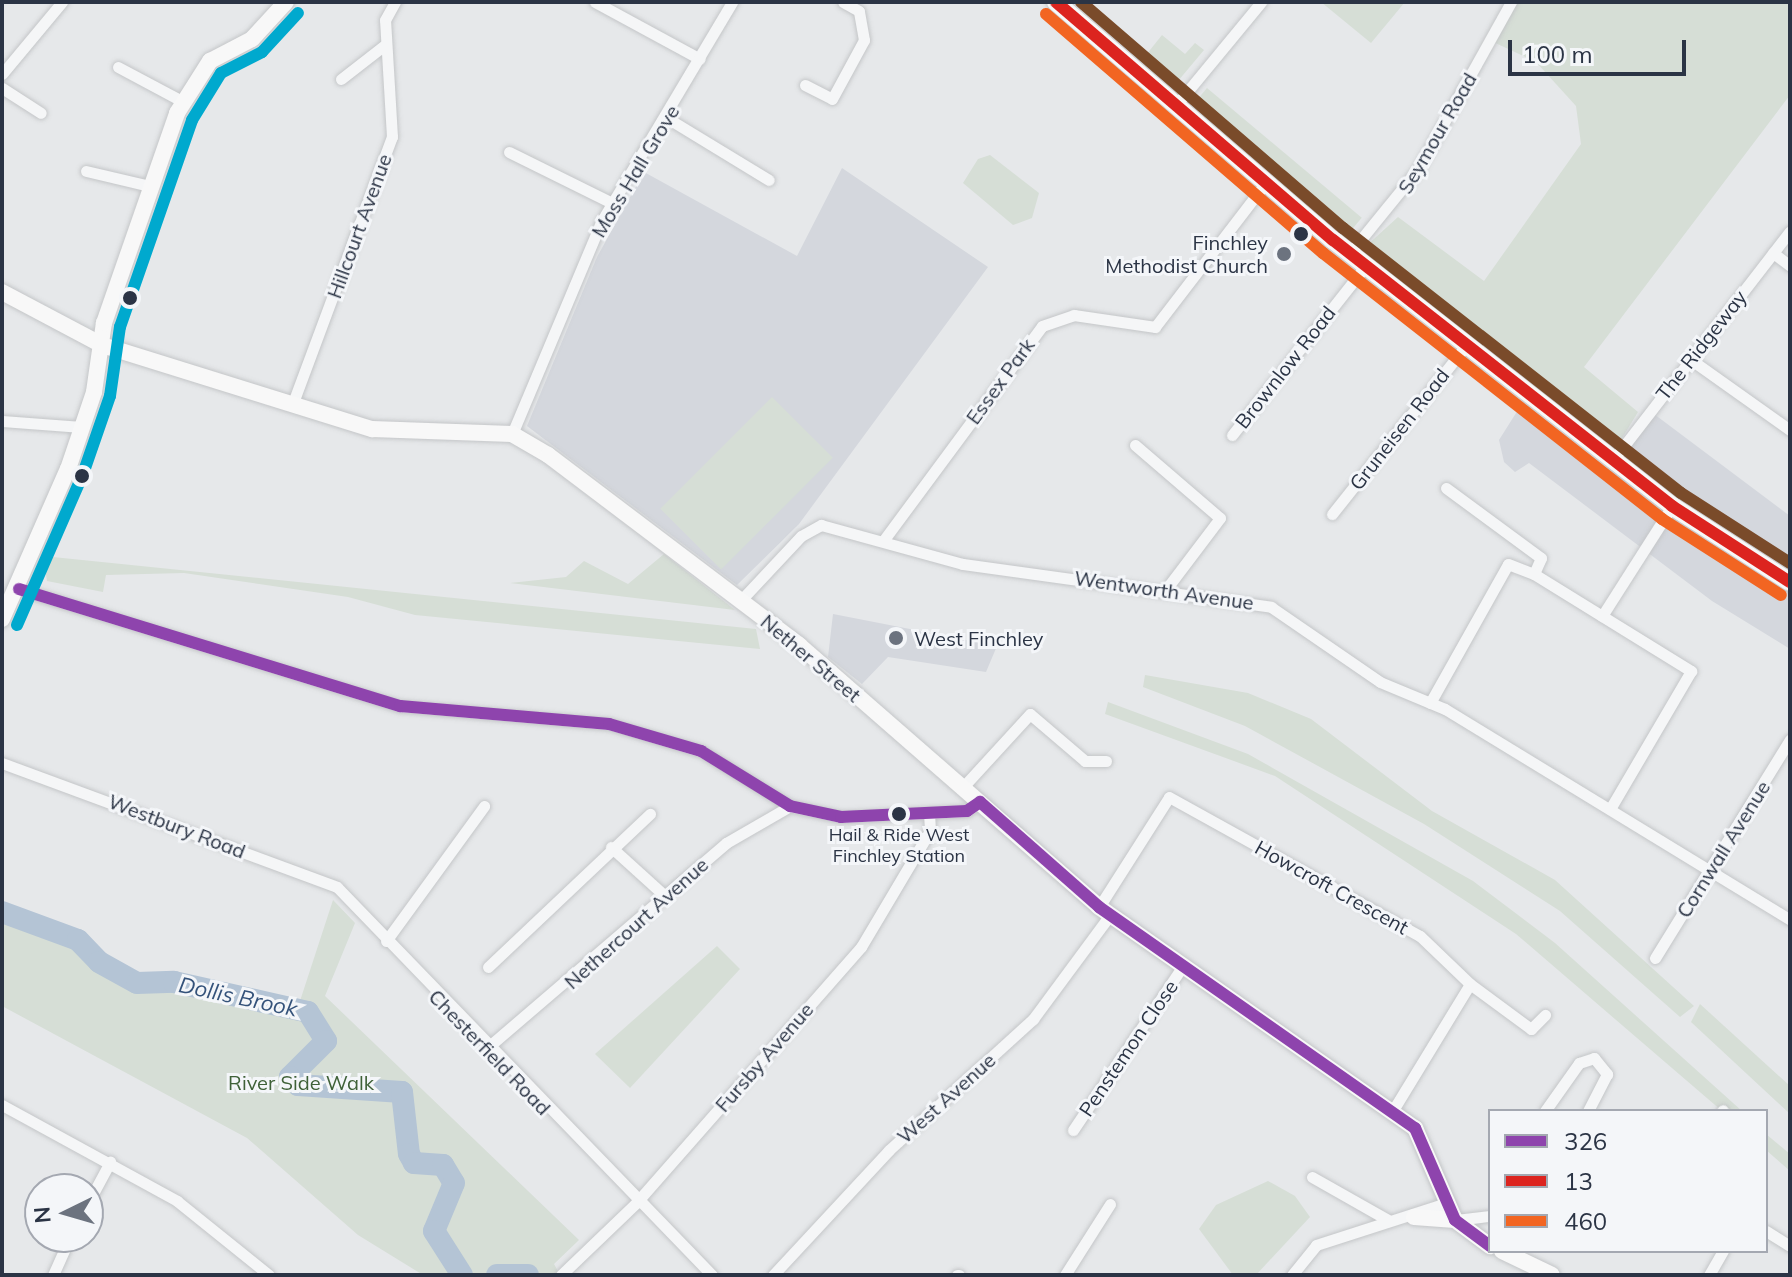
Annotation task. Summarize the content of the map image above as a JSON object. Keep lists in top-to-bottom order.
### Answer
{
  "streets": {
    "street": [
      "Seymour Road",
      "Moss Hall Grove",
      "Hillcourt Avenue",
      "The Ridgeway",
      "Brownlow Road",
      "Essex Park",
      "Gruneisen Road",
      "Wentworth Avenue",
      "Nether Street",
      "Westbury Road",
      "Cornwall Avenue",
      "Howcroft Crescent",
      "Nethercourt Avenue",
      "Penstemon Close",
      "Chesterfield Road",
      "Fursby Avenue",
      "West Avenue"
    ]
  },
  "crossings": [
    ["Moss Hall Grove", "Nether Street"],
    ["Essex Park", "Wentworth Avenue"],
    ["Wentworth Avenue", "Cornwall Avenue"],
    ["Nether Street", "Howcroft Crescent"],
    ["Nether Street", "Penstemon Close"],
    ["Nether Street", "West Avenue"],
    ["Westbury Road", "Chesterfield Road"],
    ["Howcroft Crescent", "West Avenue"],
    ["Nethercourt Avenue", "Chesterfield Road"],
    ["Chesterfield Road", "Fursby Avenue"]
  ],
  "water": ["Dollis Brook"],
  "parks": ["River Side Walk"],
  "places": ["Finchley Methodist Church", "West Finchley", "Hail & Ride West Finchley Station"],
  "lines": ["transit line 13", "transit line 460", "transit line 326"],
  "legend": ["326", "13", "460"],
  "scale_bar": "100 m",
  "north": "left"
}
